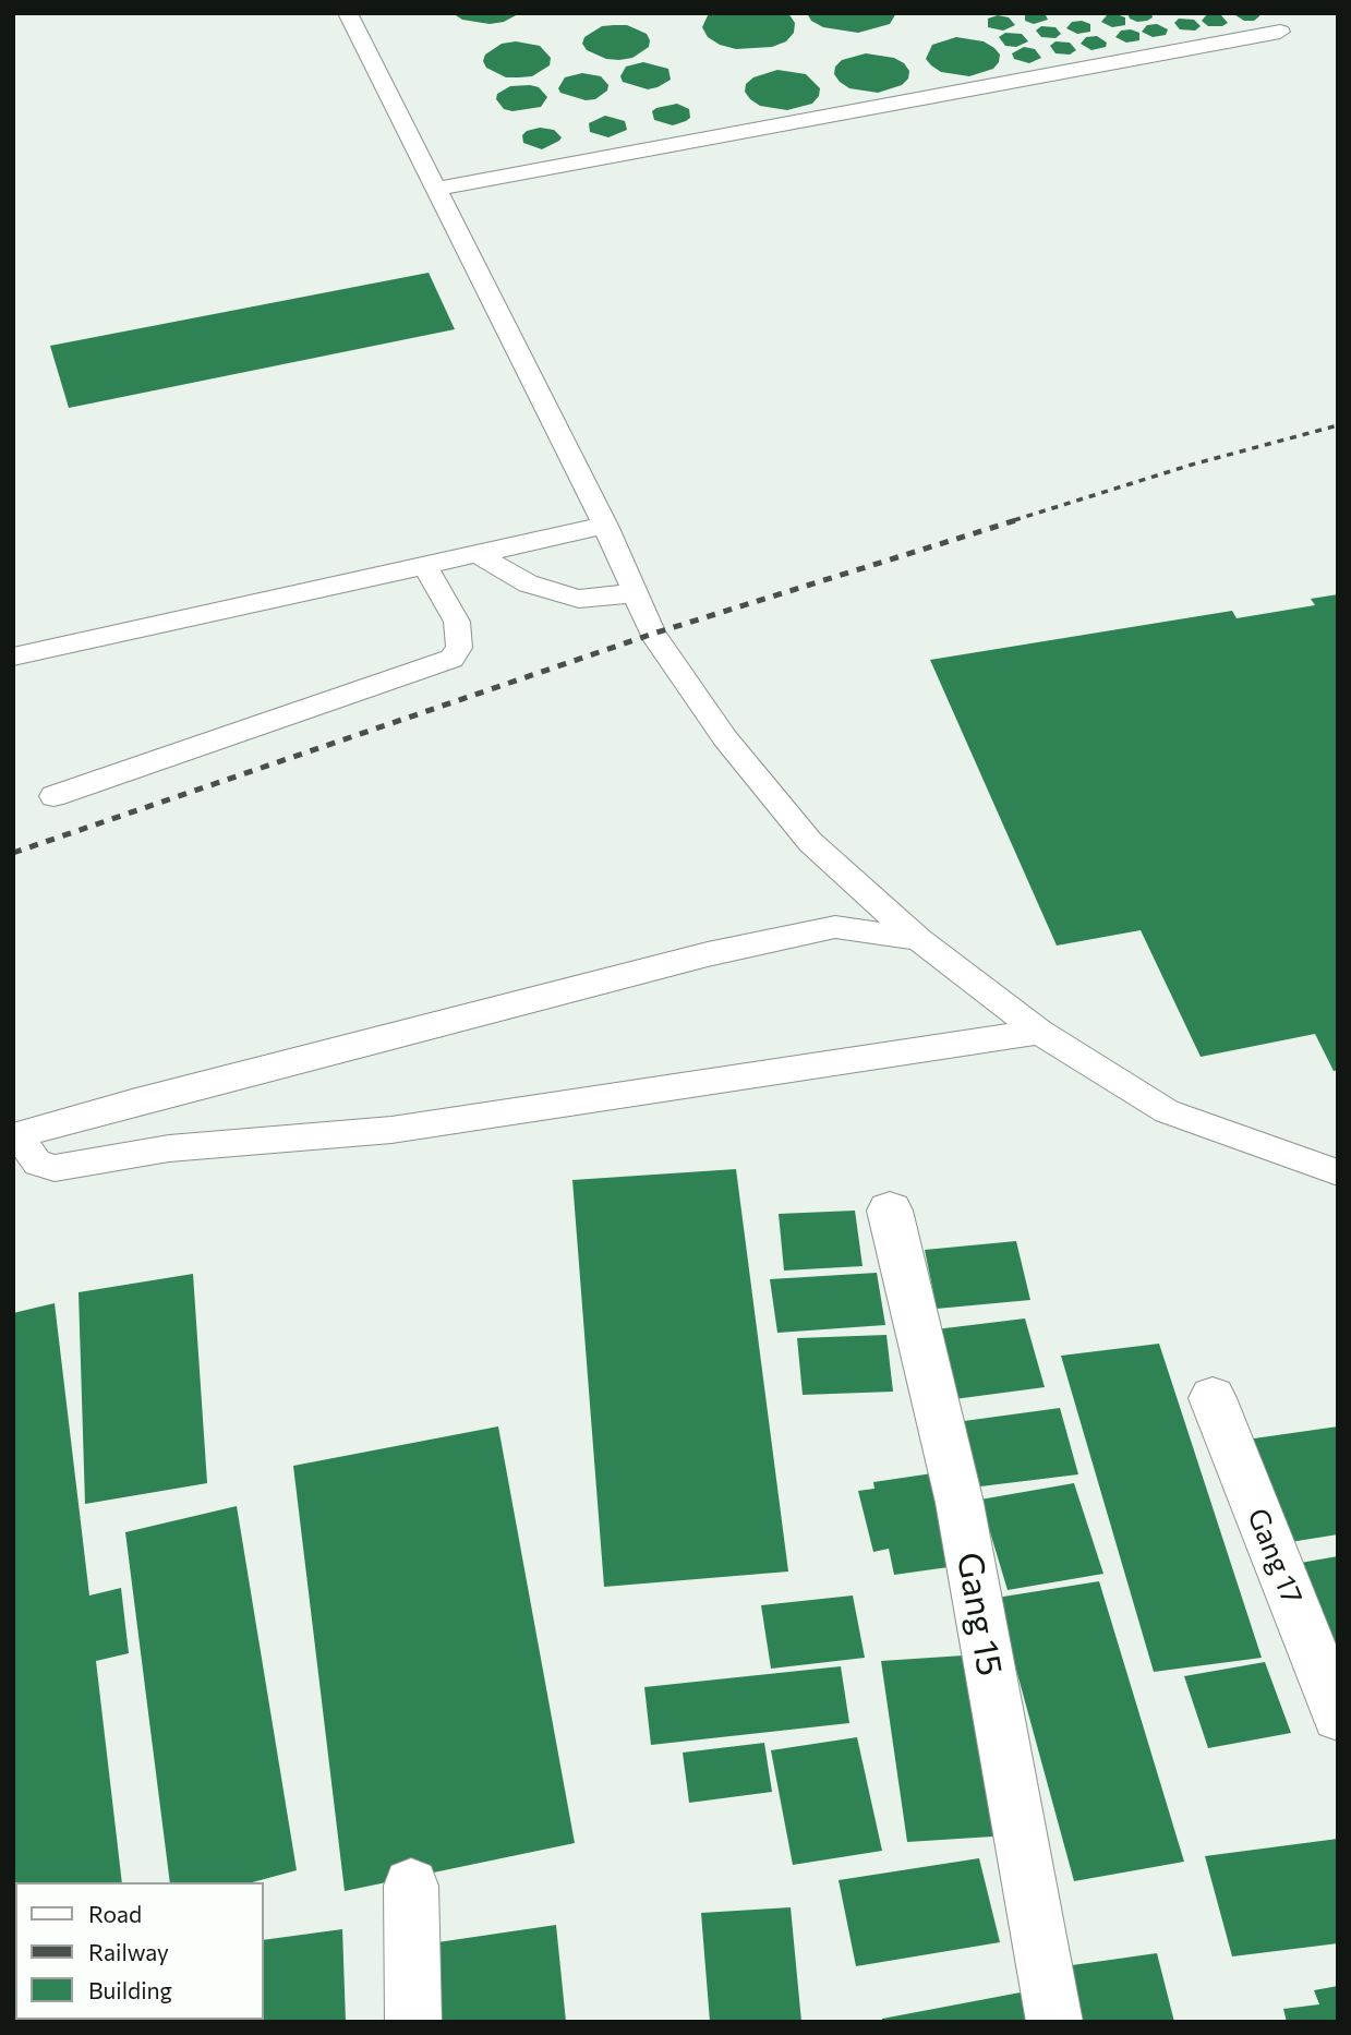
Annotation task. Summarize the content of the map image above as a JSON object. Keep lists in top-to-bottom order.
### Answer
{
  "streets": {
    "street": ["Gang 17", "Gang 15"]
  },
  "legend": ["Road", "Railway", "Building"]
}
